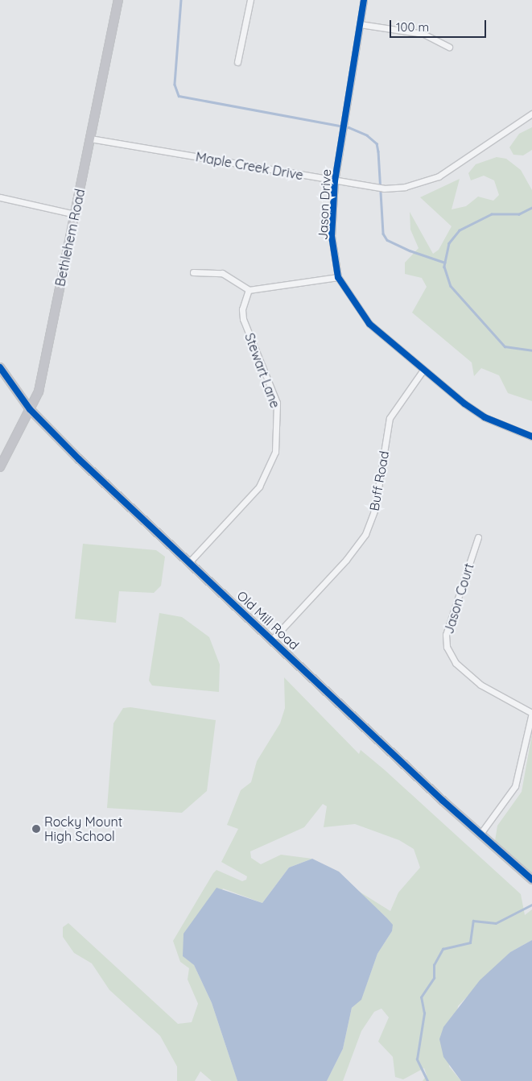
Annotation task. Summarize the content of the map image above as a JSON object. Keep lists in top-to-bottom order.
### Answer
{
  "streets": {
    "street": [
      "Maple Creek Drive",
      "Jason Drive",
      "Bethlehem Road",
      "Stewart Lane",
      "Buff Road",
      "Jason Court",
      "Old Mill Road"
    ]
  },
  "crossings": [
    ["Maple Creek Drive", "Jason Drive"],
    ["Maple Creek Drive", "Bethlehem Road"],
    ["Jason Drive", "Buff Road"],
    ["Bethlehem Road", "Old Mill Road"],
    ["Stewart Lane", "Old Mill Road"],
    ["Buff Road", "Old Mill Road"]
  ],
  "places": ["Rocky Mount High School"],
  "scale_bar": "100 m"
}
